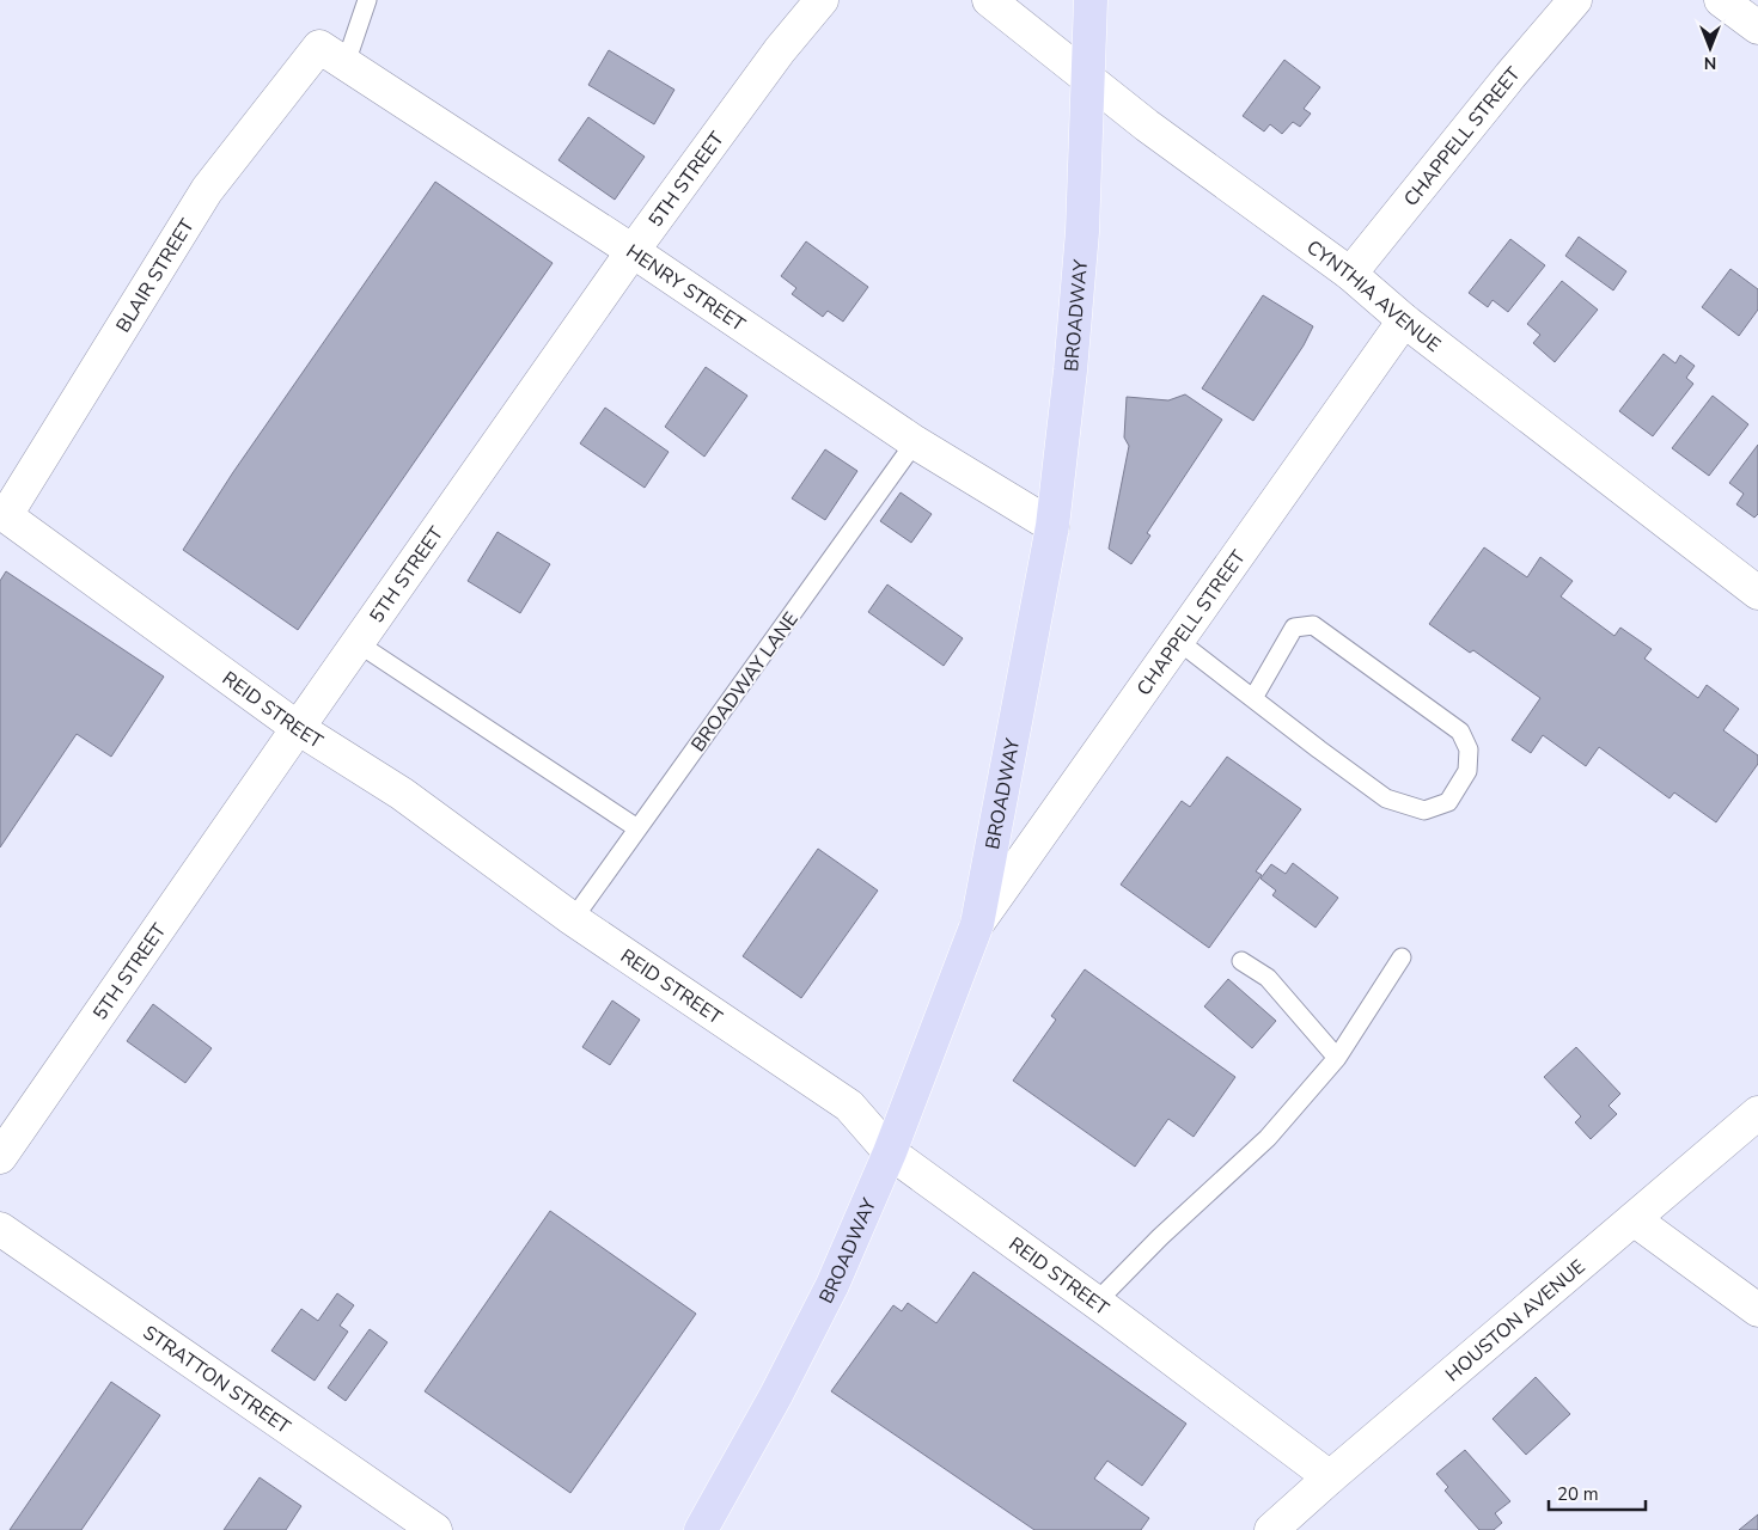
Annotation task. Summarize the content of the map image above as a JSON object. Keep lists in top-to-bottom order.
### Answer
{
  "streets": {
    "main road": ["BROADWAY"],
    "street": [
      "CHAPPELL STREET",
      "5TH STREET",
      "BLAIR STREET",
      "HENRY STREET",
      "CYNTHIA AVENUE",
      "REID STREET",
      "HOUSTON AVENUE",
      "STRATTON STREET"
    ],
    "lane": ["BROADWAY LANE"]
  },
  "crossings": [
    ["CHAPPELL STREET", "CYNTHIA AVENUE"],
    ["CHAPPELL STREET", "BROADWAY"],
    ["5TH STREET", "HENRY STREET"],
    ["5TH STREET", "REID STREET"],
    ["BLAIR STREET", "HENRY STREET"],
    ["BLAIR STREET", "REID STREET"],
    ["HENRY STREET", "BROADWAY"],
    ["HENRY STREET", "BROADWAY LANE"],
    ["CYNTHIA AVENUE", "BROADWAY"],
    ["BROADWAY", "REID STREET"],
    ["BROADWAY LANE", "REID STREET"],
    ["REID STREET", "HOUSTON AVENUE"]
  ],
  "scale_bar": "20 m",
  "north": "bottom"
}
